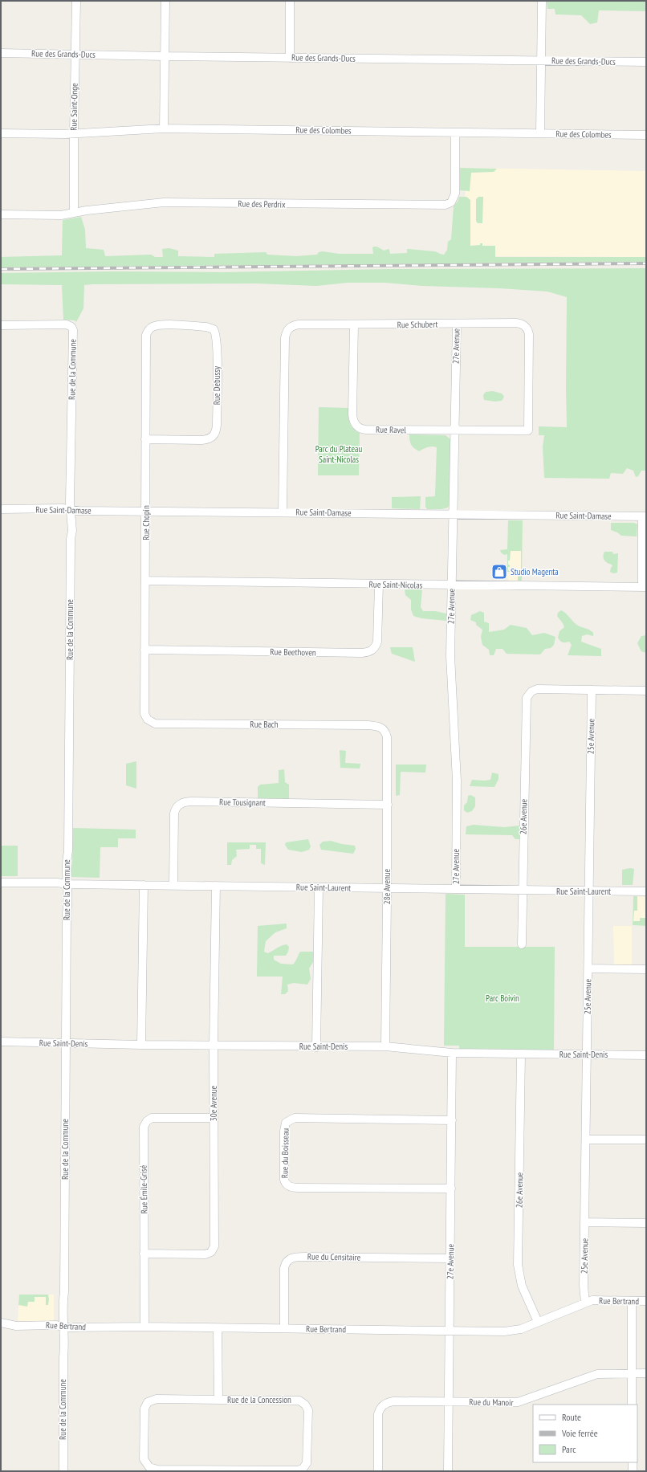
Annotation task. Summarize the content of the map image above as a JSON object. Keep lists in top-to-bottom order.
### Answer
{
  "streets": {
    "street": [
      "Rue des Grands-Ducs",
      "Rue Saint-Onge",
      "Rue des Colombes",
      "Rue des Perdrix",
      "Rue Schubert",
      "27e Avenue",
      "Rue de la Commune",
      "Rue Debussy",
      "Rue Ravel",
      "Rue Saint-Damase",
      "Rue Chopin",
      "Rue Saint-Nicolas",
      "Rue Beethoven",
      "Rue Bach",
      "25e Avenue",
      "Rue Tousignant",
      "26e Avenue",
      "28e Avenue",
      "Rue Saint-Laurent",
      "Rue Saint-Denis",
      "30e Avenue",
      "Rue du Boisseau",
      "Rue Émile-Grisé",
      "Rue du Censitaire",
      "Rue Bertrand",
      "Rue de la Concession",
      "Rue du Manoir"
    ]
  },
  "crossings": [
    ["Rue des Grands-Ducs", "Rue Saint-Onge"],
    ["Rue Saint-Onge", "Rue des Colombes"],
    ["Rue Saint-Onge", "Rue des Perdrix"],
    ["Rue des Colombes", "Rue des Perdrix"],
    ["Rue Schubert", "27e Avenue"],
    ["Rue Schubert", "Rue Ravel"],
    ["Rue Schubert", "Rue Saint-Damase"],
    ["27e Avenue", "Rue Ravel"],
    ["27e Avenue", "Rue Saint-Damase"],
    ["27e Avenue", "Rue Saint-Nicolas"],
    ["27e Avenue", "Rue Saint-Laurent"],
    ["27e Avenue", "Rue Saint-Denis"],
    ["27e Avenue", "Rue du Boisseau"],
    ["27e Avenue", "Rue du Censitaire"],
    ["27e Avenue", "Rue Bertrand"],
    ["27e Avenue", "Rue du Manoir"],
    ["Rue de la Commune", "Rue Saint-Damase"],
    ["Rue de la Commune", "Rue Saint-Laurent"],
    ["Rue de la Commune", "Rue Saint-Denis"],
    ["Rue de la Commune", "Rue Bertrand"],
    ["Rue Debussy", "Rue Chopin"],
    ["Rue Saint-Damase", "Rue Chopin"],
    ["Rue Chopin", "Rue Saint-Nicolas"],
    ["Rue Chopin", "Rue Beethoven"],
    ["Rue Chopin", "Rue Bach"],
    ["Rue Saint-Nicolas", "Rue Beethoven"],
    ["Rue Bach", "28e Avenue"],
    ["25e Avenue", "26e Avenue"],
    ["25e Avenue", "Rue Saint-Laurent"],
    ["25e Avenue", "Rue Saint-Denis"],
    ["25e Avenue", "Rue Bertrand"],
    ["Rue Tousignant", "28e Avenue"],
    ["Rue Tousignant", "Rue Saint-Laurent"],
    ["26e Avenue", "Rue Saint-Laurent"],
    ["26e Avenue", "Rue Saint-Denis"],
    ["26e Avenue", "Rue Bertrand"],
    ["28e Avenue", "Rue Saint-Laurent"],
    ["28e Avenue", "Rue Saint-Denis"],
    ["Rue Saint-Laurent", "30e Avenue"],
    ["Rue Saint-Denis", "30e Avenue"],
    ["30e Avenue", "Rue Émile-Grisé"],
    ["Rue Émile-Grisé", "Rue Bertrand"],
    ["Rue du Censitaire", "Rue Bertrand"],
    ["Rue Bertrand", "Rue de la Concession"]
  ],
  "parks": ["Parc du Plateau Saint-Nicolas", "Parc Boivin"],
  "places": {
    "shop": ["Studio Magenta"]
  },
  "legend": ["Route", "Voie ferrée", "Parc"]
}
